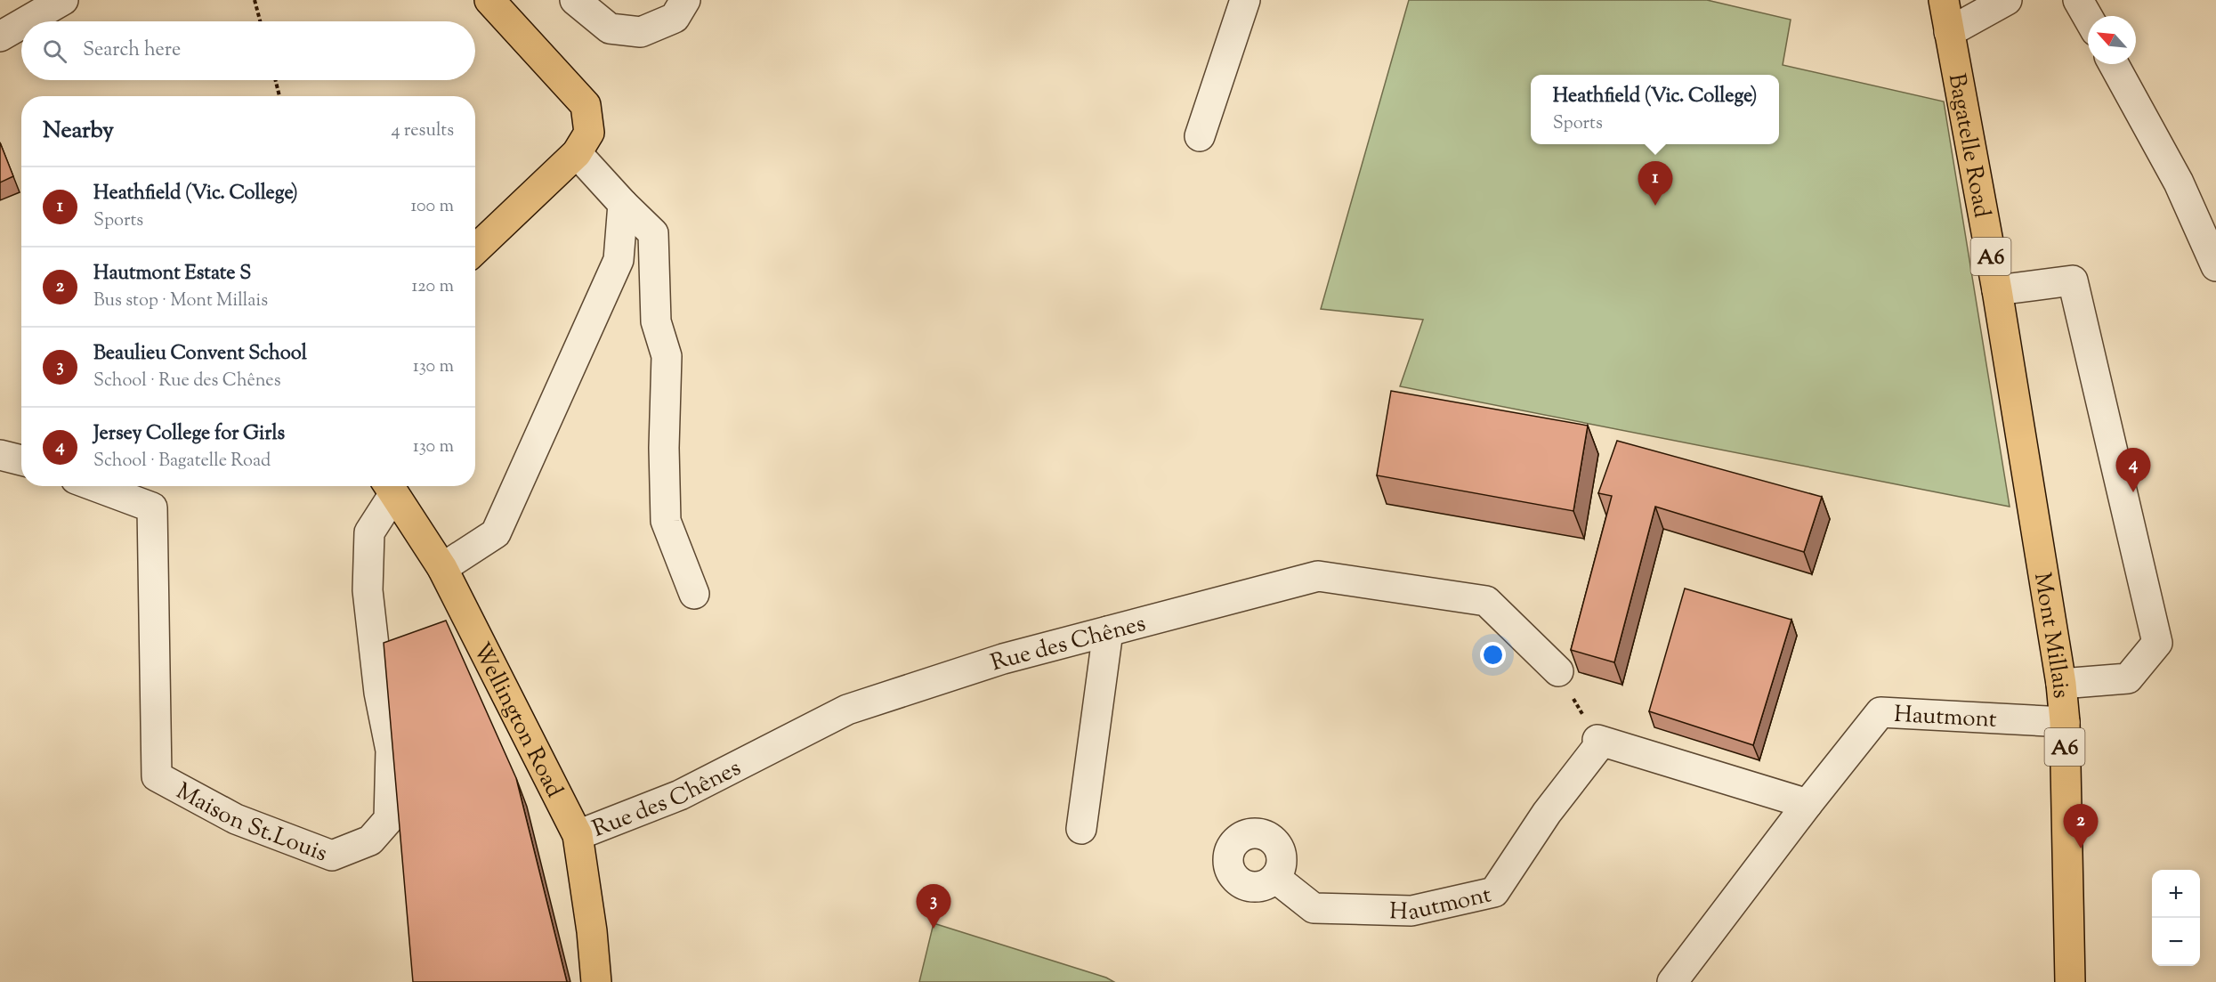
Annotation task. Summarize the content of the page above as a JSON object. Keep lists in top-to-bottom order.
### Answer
{
  "streets": {
    "main road": [
      "Bagatelle Road",
      "A6",
      "Mont Millais",
      "Wellington Road"
    ],
    "street": ["Rue des Chênes", "Hautmont", "Maison St.Louis"]
  },
  "crossings": [
    ["Bagatelle Road", "Mont Millais"],
    ["Mont Millais", "Hautmont"],
    ["Rue des Chênes", "Wellington Road"],
    ["Wellington Road", "Maison St.Louis"]
  ],
  "north": "top left",
  "page": {
    "search": "Search here",
    "popup": ["Heathfield (Vic. College)", "Sports"],
    "heading": ["Nearby", "4 results"],
    "pins": [
      "1",
      "4",
      "2",
      "3"
    ],
    "list": [
      {
        "mark": "1",
        "name": "Heathfield (Vic. College)",
        "note": "Sports",
        "value": "100 m"
      },
      {
        "mark": "2",
        "name": "Hautmont Estate S",
        "note": "Bus stop · Mont Millais",
        "value": "120 m"
      },
      {
        "mark": "3",
        "name": "Beaulieu Convent School",
        "note": "School · Rue des Chênes",
        "value": "130 m"
      },
      {
        "mark": "4",
        "name": "Jersey College for Girls",
        "note": "School · Bagatelle Road",
        "value": "130 m"
      }
    ],
    "map_buttons": ["+", "−"]
  }
}
